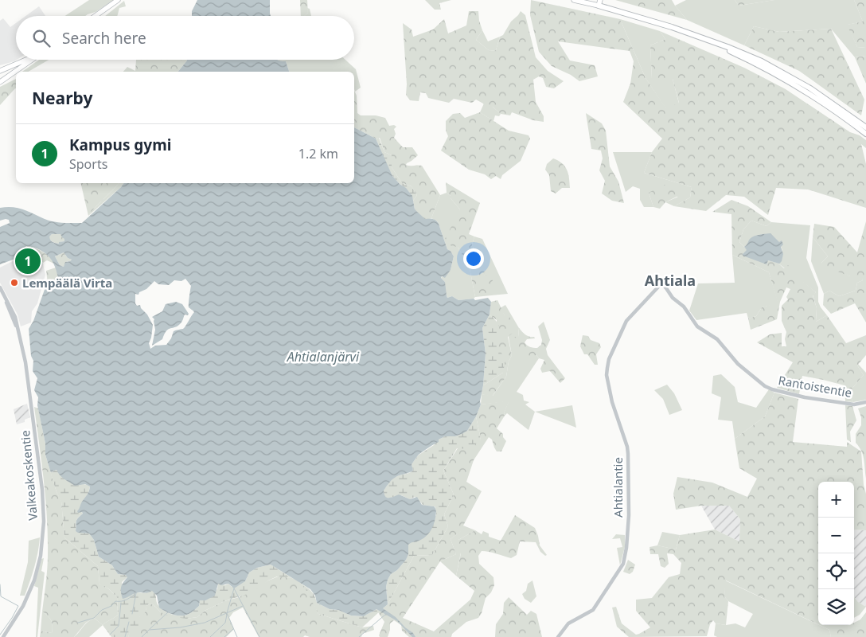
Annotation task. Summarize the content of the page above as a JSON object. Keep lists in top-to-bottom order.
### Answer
{
  "streets": {
    "street": ["Rantoistentie", "Valkeakoskentie", "Ahtialantie"]
  },
  "crossings": [
    ["Rantoistentie", "Ahtialantie"]
  ],
  "districts": ["Ahtiala"],
  "water": ["Ahtialanjärvi"],
  "places": ["Lempäälä Virta"],
  "page": {
    "search": "Search here",
    "heading": "Nearby",
    "list": [
      {
        "mark": "1",
        "name": "Kampus gymi",
        "note": "Sports",
        "value": "1.2 km"
      }
    ],
    "pins": "1",
    "map_buttons": ["+", "−"]
  }
}
